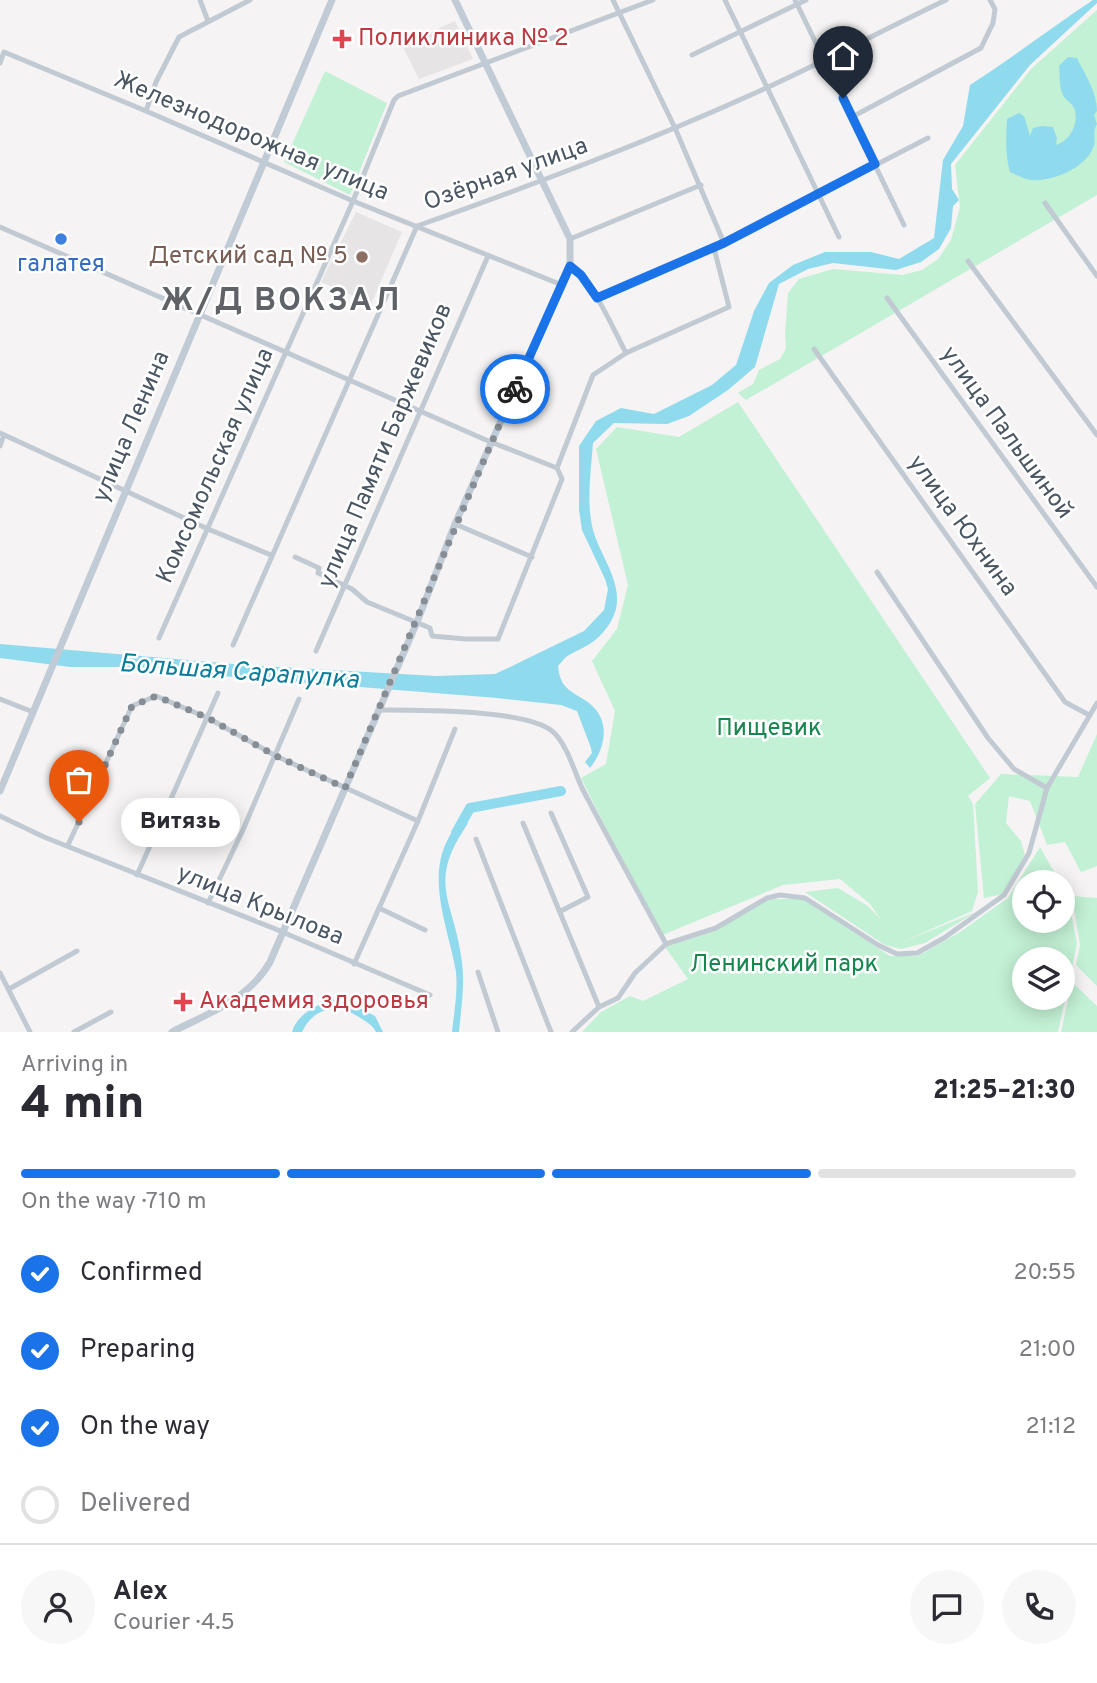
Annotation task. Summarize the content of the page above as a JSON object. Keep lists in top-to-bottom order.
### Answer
{
  "streets": {
    "street": [
      "Железнодорожная улица",
      "Озёрная улица",
      "улица Ленина",
      "улица Пальшиной",
      "улица Памяти Баржевиков",
      "Комсомольская улица",
      "улица Юхнина",
      "улица Крылова"
    ]
  },
  "crossings": [
    ["Железнодорожная улица", "Озёрная улица"],
    ["Железнодорожная улица", "улица Ленина"],
    ["Железнодорожная улица", "улица Памяти Баржевиков"],
    ["Железнодорожная улица", "Комсомольская улица"]
  ],
  "districts": ["Ж/Д ВОКЗАЛ"],
  "water": ["Большая Сарапулка"],
  "parks": ["Пищевик", "Ленинский парк"],
  "places": {
    "health": ["Поликлиника № 2", "Академия здоровья"],
    "other": ["галатея", "Детский сад № 5", "Витязь"]
  },
  "page": {
    "bubble": "Витязь",
    "heading": ["4 min", "Arriving in", "21:25–21:30"],
    "panel": ["Alex", "Courier · 4.5"],
    "bar": "On the way · 710 m",
    "list": [
      ["Confirmed", "20:55"],
      ["Preparing", "21:00"],
      ["On the way", "21:12"],
      "Delivered"
    ]
  }
}
